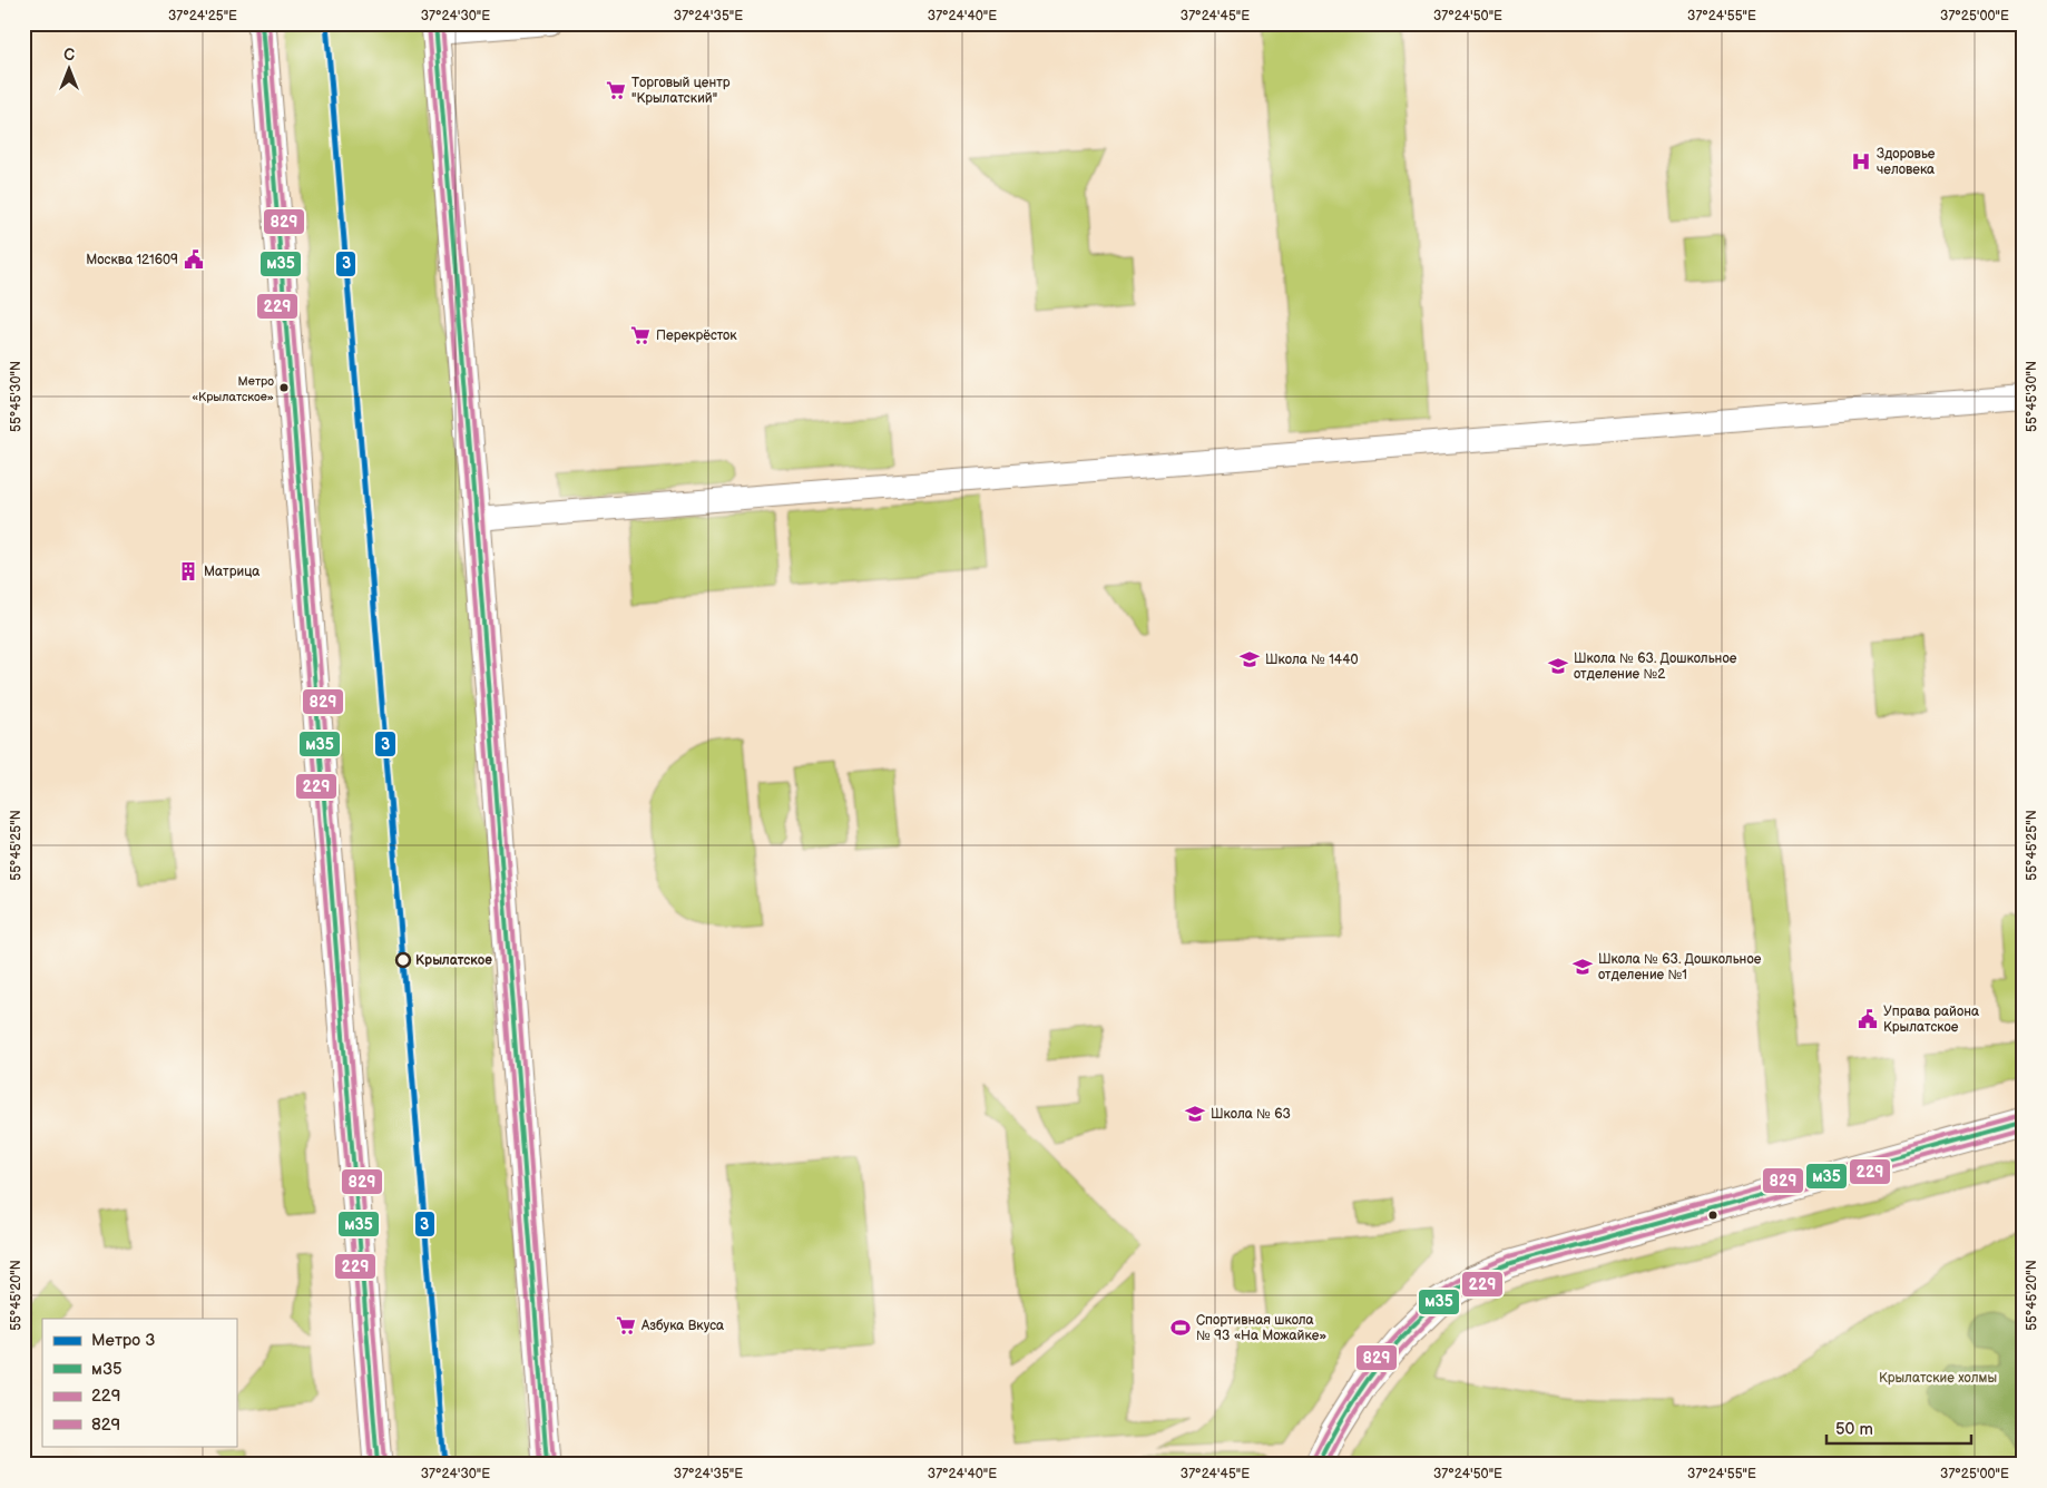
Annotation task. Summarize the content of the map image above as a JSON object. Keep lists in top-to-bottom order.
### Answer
{
  "parks": ["Крылатские холмы"],
  "places": {
    "supermarket": ["Торговый центр \"Крылатский\"", "Перекрёсток", "Азбука Вкуса"],
    "hospital": ["Здоровье человека"],
    "public building": ["Москва 121609", "Управа района Крылатское"],
    "other": ["Метро «Крылатское»", "Крылатское"],
    "building": ["Матрица"],
    "school or university": [
      "Школа № 1440",
      "Школа № 63. Дошкольное отделение №2",
      "Школа № 63. Дошкольное отделение №1",
      "Школа № 63"
    ],
    "sports": ["Спортивная школа № 93 «На Можайке»"]
  },
  "lines": [
    "metro line 3",
    "transit line м35",
    "transit line 829",
    "transit line 229"
  ],
  "legend": [
    "Метро 3",
    "м35",
    "229",
    "829"
  ],
  "scale_bar": "50 m",
  "north": "top",
  "coordinates": [
    "37°24'25\"E",
    "37°24'30\"E",
    "37°24'35\"E",
    "37°24'40\"E",
    "37°24'45\"E",
    "37°24'50\"E",
    "37°24'55\"E",
    "37°25'00\"E",
    "55°45'30\"N",
    "55°45'25\"N",
    "55°45'20\"N"
  ]
}
